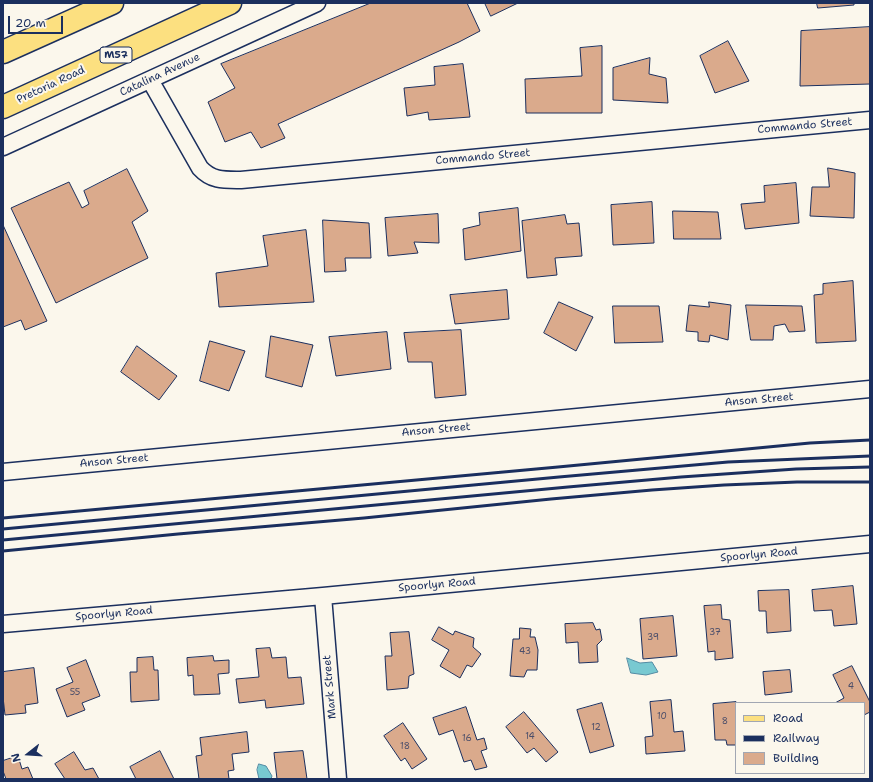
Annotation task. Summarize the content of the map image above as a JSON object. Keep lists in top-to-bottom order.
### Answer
{
  "streets": {
    "main road": ["M57", "Pretoria Road"],
    "street": [
      "Catalina Avenue",
      "Commando Street",
      "Anson Street",
      "Spoorlyn Road",
      "Mark Street"
    ]
  },
  "crossings": [
    ["Catalina Avenue", "Commando Street"],
    ["Spoorlyn Road", "Mark Street"]
  ],
  "house_numbers": [
    "37",
    "39",
    "43",
    "4",
    "55",
    "10",
    "8",
    "12",
    "14",
    "16",
    "18"
  ],
  "legend": ["Road", "Railway", "Building"],
  "scale_bar": "20 m",
  "north": "left"
}
